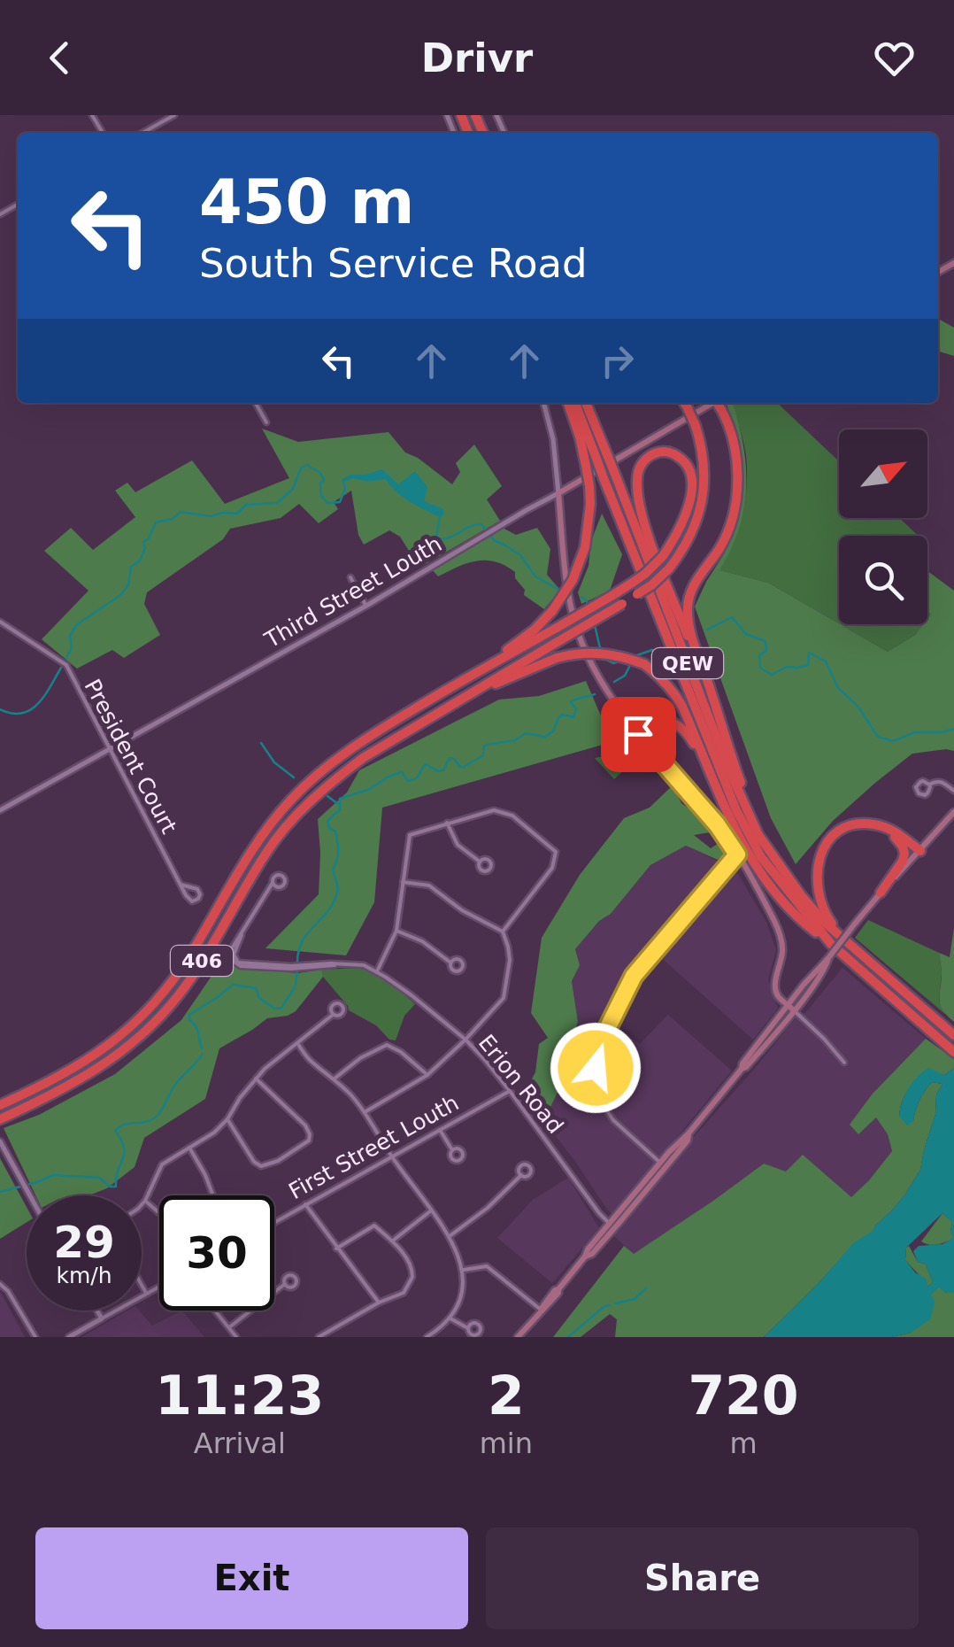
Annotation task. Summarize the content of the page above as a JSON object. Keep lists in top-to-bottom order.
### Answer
{
  "streets": {
    "highway": ["QEW", "406"],
    "main road": ["Third Street Louth"],
    "street": ["President Court", "Erion Road", "First Street Louth"]
  },
  "crossings": [
    ["Third Street Louth", "President Court"],
    ["Erion Road", "First Street Louth"]
  ],
  "north": "top right",
  "page": {
    "header": "Drivr",
    "turn": ["450 m", "South Service Road"],
    "speed": "29 km/h",
    "limit": "30",
    "eta": [
      "11:23",
      "Arrival",
      "2",
      "min",
      "720",
      "m"
    ],
    "buttons": ["Exit", "Share"]
  }
}
